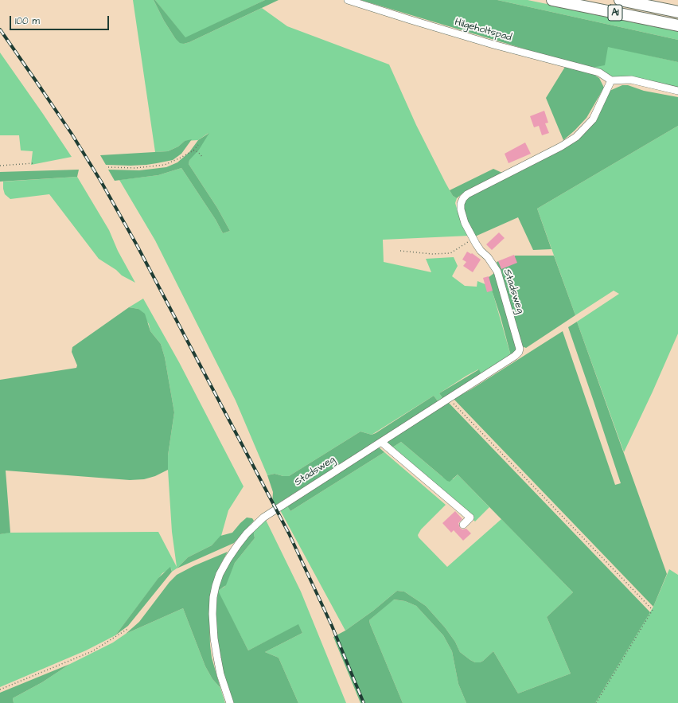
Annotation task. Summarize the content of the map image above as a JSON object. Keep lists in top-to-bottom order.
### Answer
{
  "streets": {
    "highway": ["A1"],
    "street": ["Hilgeholtspad", "Stadsweg"]
  },
  "crossings": [
    ["Hilgeholtspad", "Stadsweg"]
  ],
  "scale_bar": "100 m"
}
